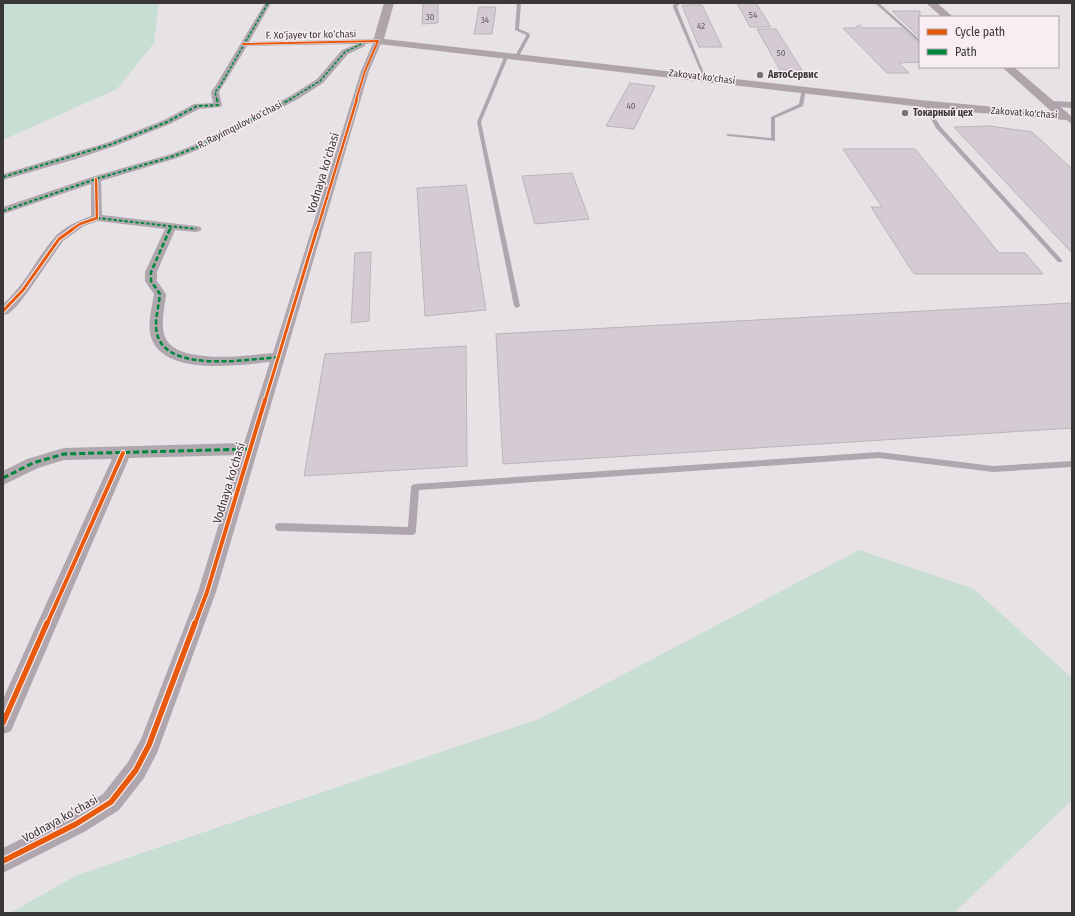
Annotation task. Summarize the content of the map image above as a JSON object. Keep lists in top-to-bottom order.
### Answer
{
  "streets": {
    "main road": ["Zakovat ko'chasi"],
    "street": ["F. Xo‘jayev tor ko‘chasi", "R. Rayimqulov ko‘chasi", "Vodnaya ko‘chasi"]
  },
  "crossings": [
    ["F. Xo‘jayev tor ko‘chasi", "Zakovat ko'chasi"],
    ["F. Xo‘jayev tor ko‘chasi", "R. Rayimqulov ko‘chasi"],
    ["F. Xo‘jayev tor ko‘chasi", "Vodnaya ko‘chasi"],
    ["Zakovat ko'chasi", "R. Rayimqulov ko‘chasi"],
    ["Zakovat ko'chasi", "Vodnaya ko‘chasi"],
    ["R. Rayimqulov ko‘chasi", "Vodnaya ko‘chasi"]
  ],
  "places": ["АвтоСервис", "Токарный цех"],
  "house_numbers": [
    "54",
    "30",
    "34",
    "42",
    "50",
    "40"
  ],
  "legend": ["Cycle path", "Path"]
}
